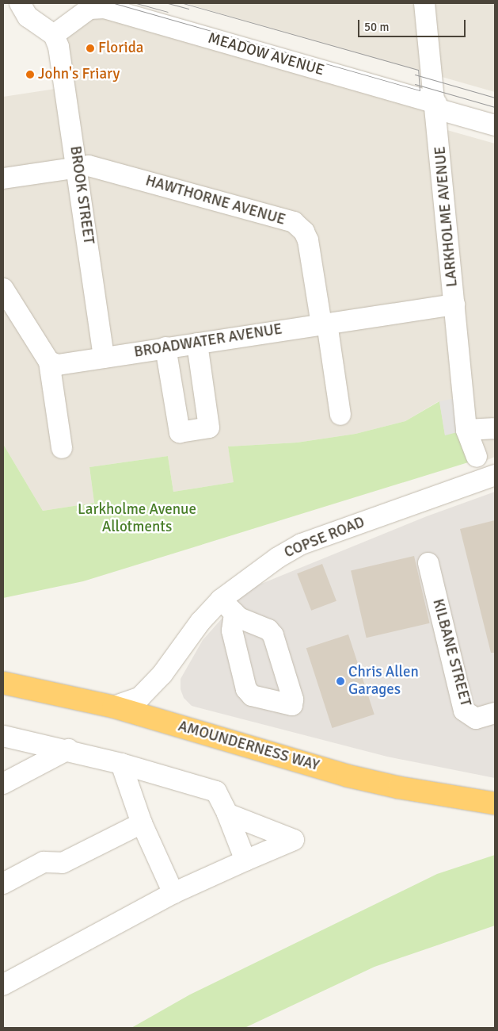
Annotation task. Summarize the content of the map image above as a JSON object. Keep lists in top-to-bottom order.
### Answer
{
  "streets": {
    "highway": ["AMOUNDERNESS WAY"],
    "street": [
      "MEADOW AVENUE",
      "BROOK STREET",
      "HAWTHORNE AVENUE",
      "LARKHOLME AVENUE",
      "BROADWATER AVENUE",
      "COPSE ROAD",
      "KILBANE STREET"
    ]
  },
  "crossings": [
    ["MEADOW AVENUE", "BROOK STREET"],
    ["MEADOW AVENUE", "LARKHOLME AVENUE"],
    ["BROOK STREET", "HAWTHORNE AVENUE"],
    ["BROOK STREET", "BROADWATER AVENUE"],
    ["HAWTHORNE AVENUE", "BROADWATER AVENUE"],
    ["LARKHOLME AVENUE", "BROADWATER AVENUE"],
    ["COPSE ROAD", "AMOUNDERNESS WAY"]
  ],
  "parks": ["Larkholme Avenue Allotments"],
  "places": ["Florida", "John's Friary", "Chris Allen Garages"],
  "scale_bar": "50 m"
}
